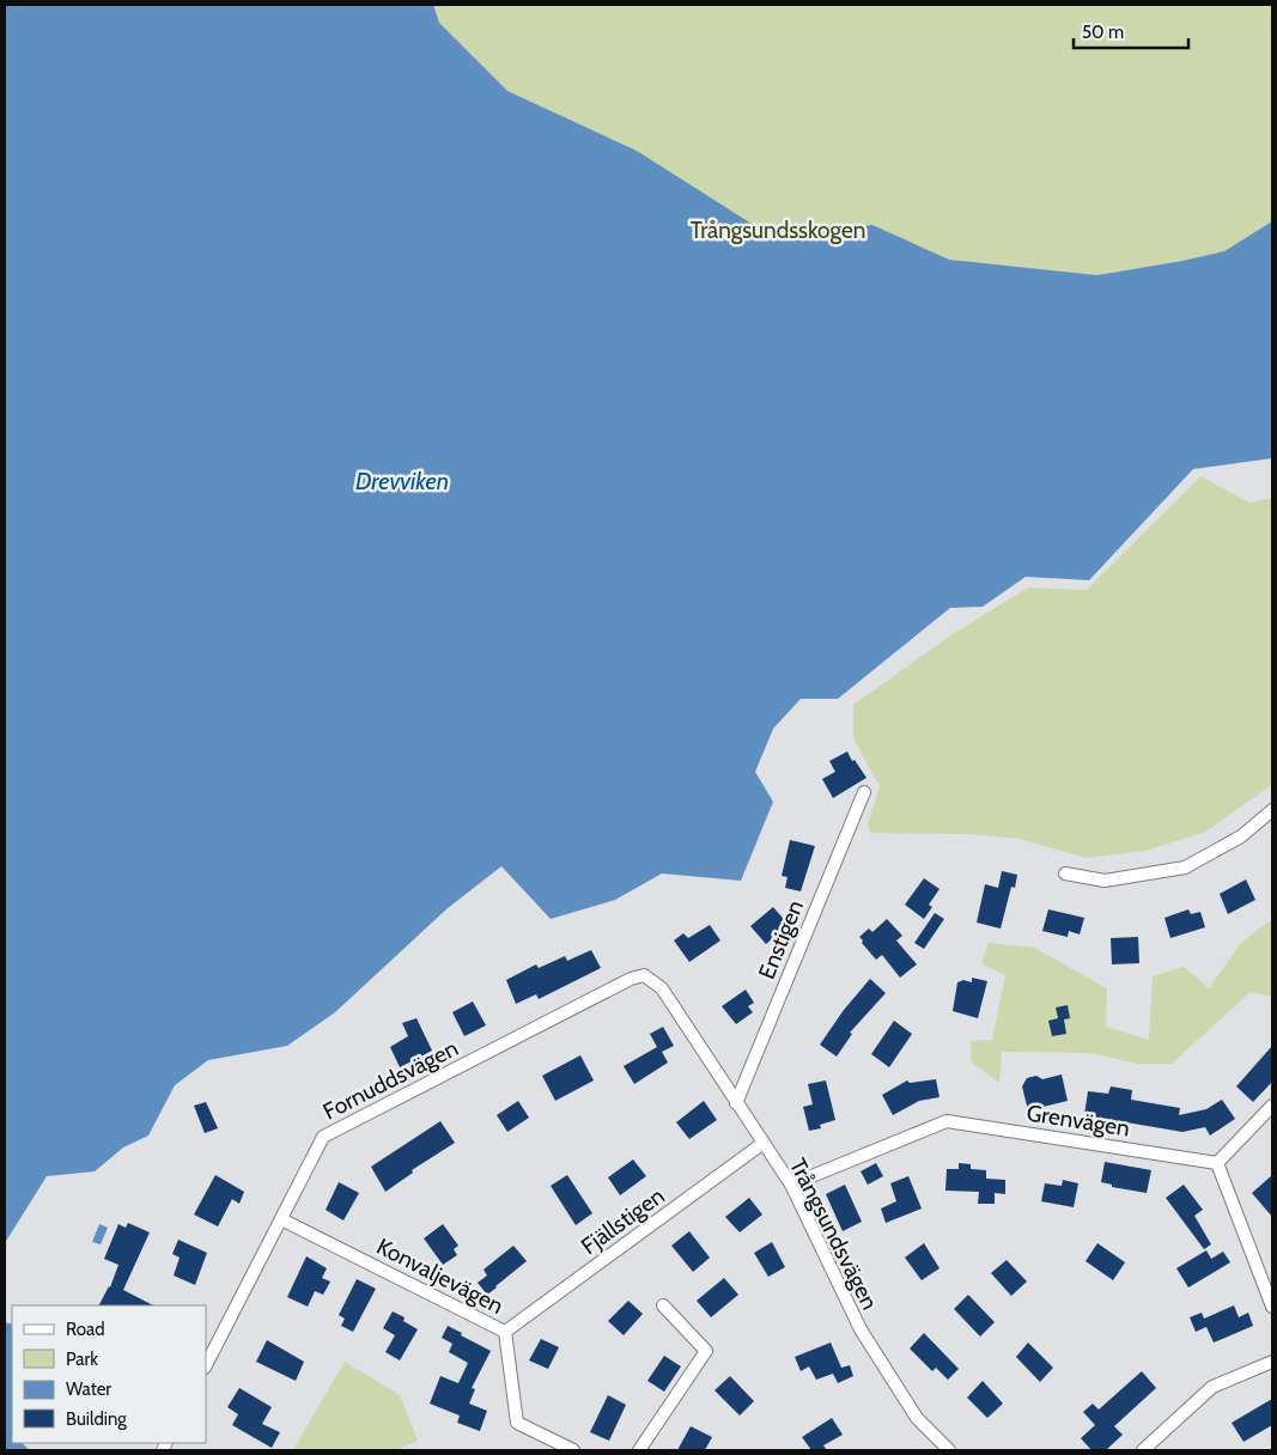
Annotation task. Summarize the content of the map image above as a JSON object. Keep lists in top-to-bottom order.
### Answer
{
  "streets": {
    "street": [
      "Enstigen",
      "Fornuddsvägen",
      "Grenvägen",
      "Fjällstigen",
      "Trångsundsvägen",
      "Konvaljevägen"
    ]
  },
  "crossings": [
    ["Enstigen", "Trångsundsvägen"],
    ["Fornuddsvägen", "Trångsundsvägen"],
    ["Fornuddsvägen", "Konvaljevägen"],
    ["Grenvägen", "Trångsundsvägen"],
    ["Fjällstigen", "Trångsundsvägen"],
    ["Fjällstigen", "Konvaljevägen"]
  ],
  "water": ["Drevviken"],
  "parks": ["Trångsundsskogen"],
  "legend": [
    "Road",
    "Park",
    "Water",
    "Building"
  ],
  "scale_bar": "50 m"
}
